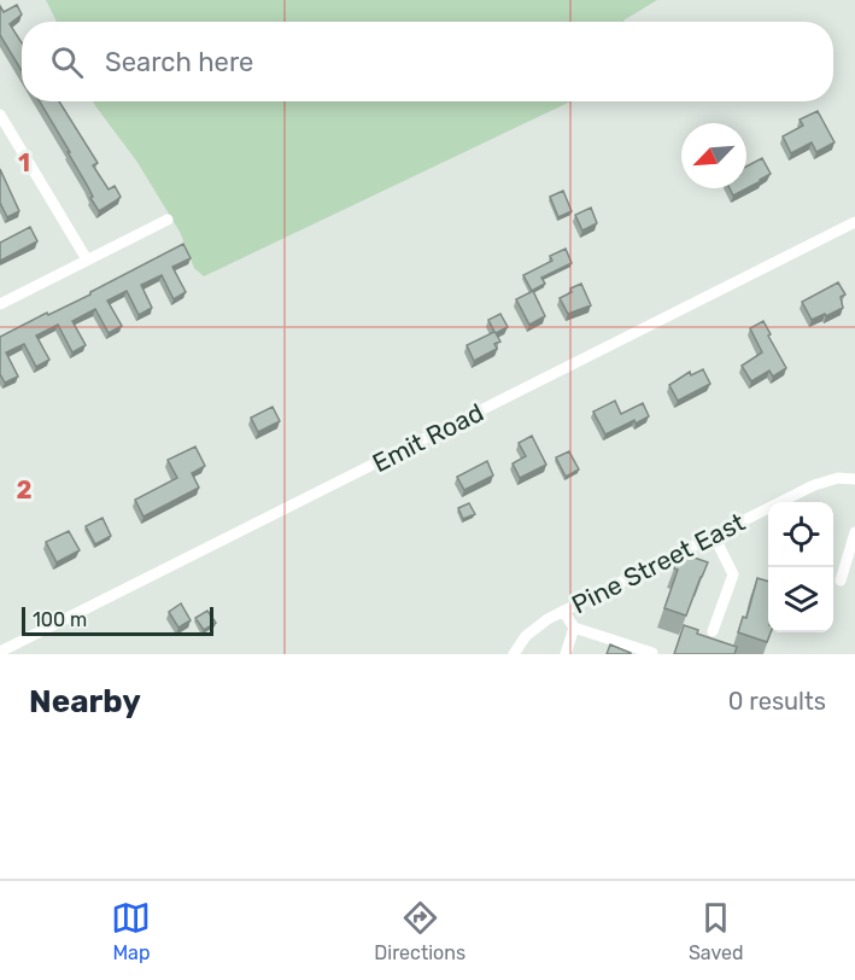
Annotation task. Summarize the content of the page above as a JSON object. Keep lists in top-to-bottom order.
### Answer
{
  "streets": {
    "street": ["Emit Road", "Pine Street East"]
  },
  "scale_bar": "100 m",
  "north": "bottom left",
  "page": {
    "search": "Search here",
    "scale": "100 m",
    "heading": ["Nearby", "0 results"],
    "nav": ["Map", "Directions", "Saved"]
  },
  "grid": {
    "rows": ["1", "2"]
  }
}
